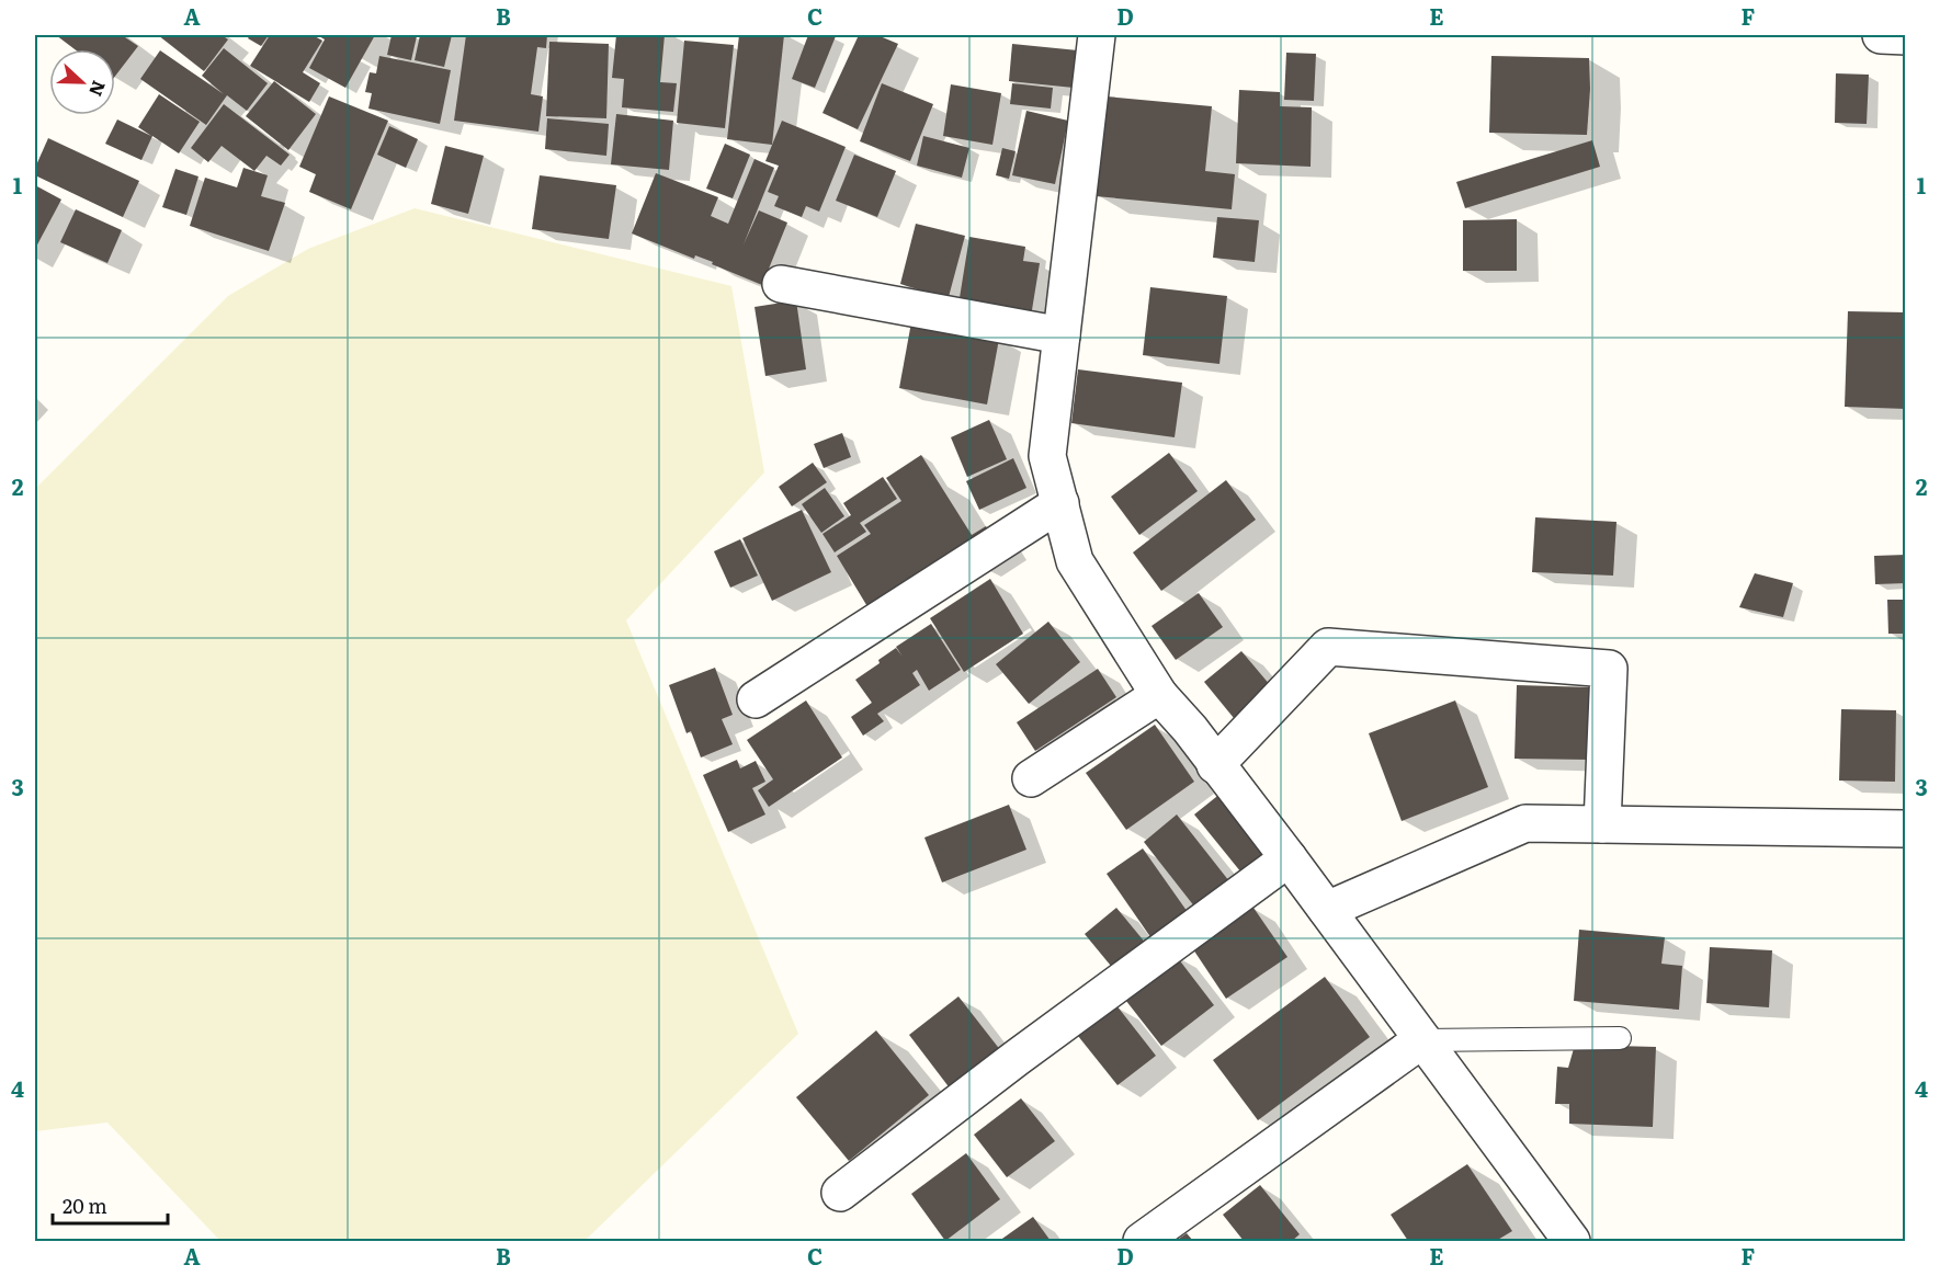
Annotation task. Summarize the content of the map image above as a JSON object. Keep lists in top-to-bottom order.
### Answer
{
  "scale_bar": "20 m",
  "north": "right",
  "grid": {
    "columns": [
      "A",
      "B",
      "C",
      "D",
      "E",
      "F"
    ],
    "rows": [
      "1",
      "2",
      "3",
      "4"
    ]
  }
}
